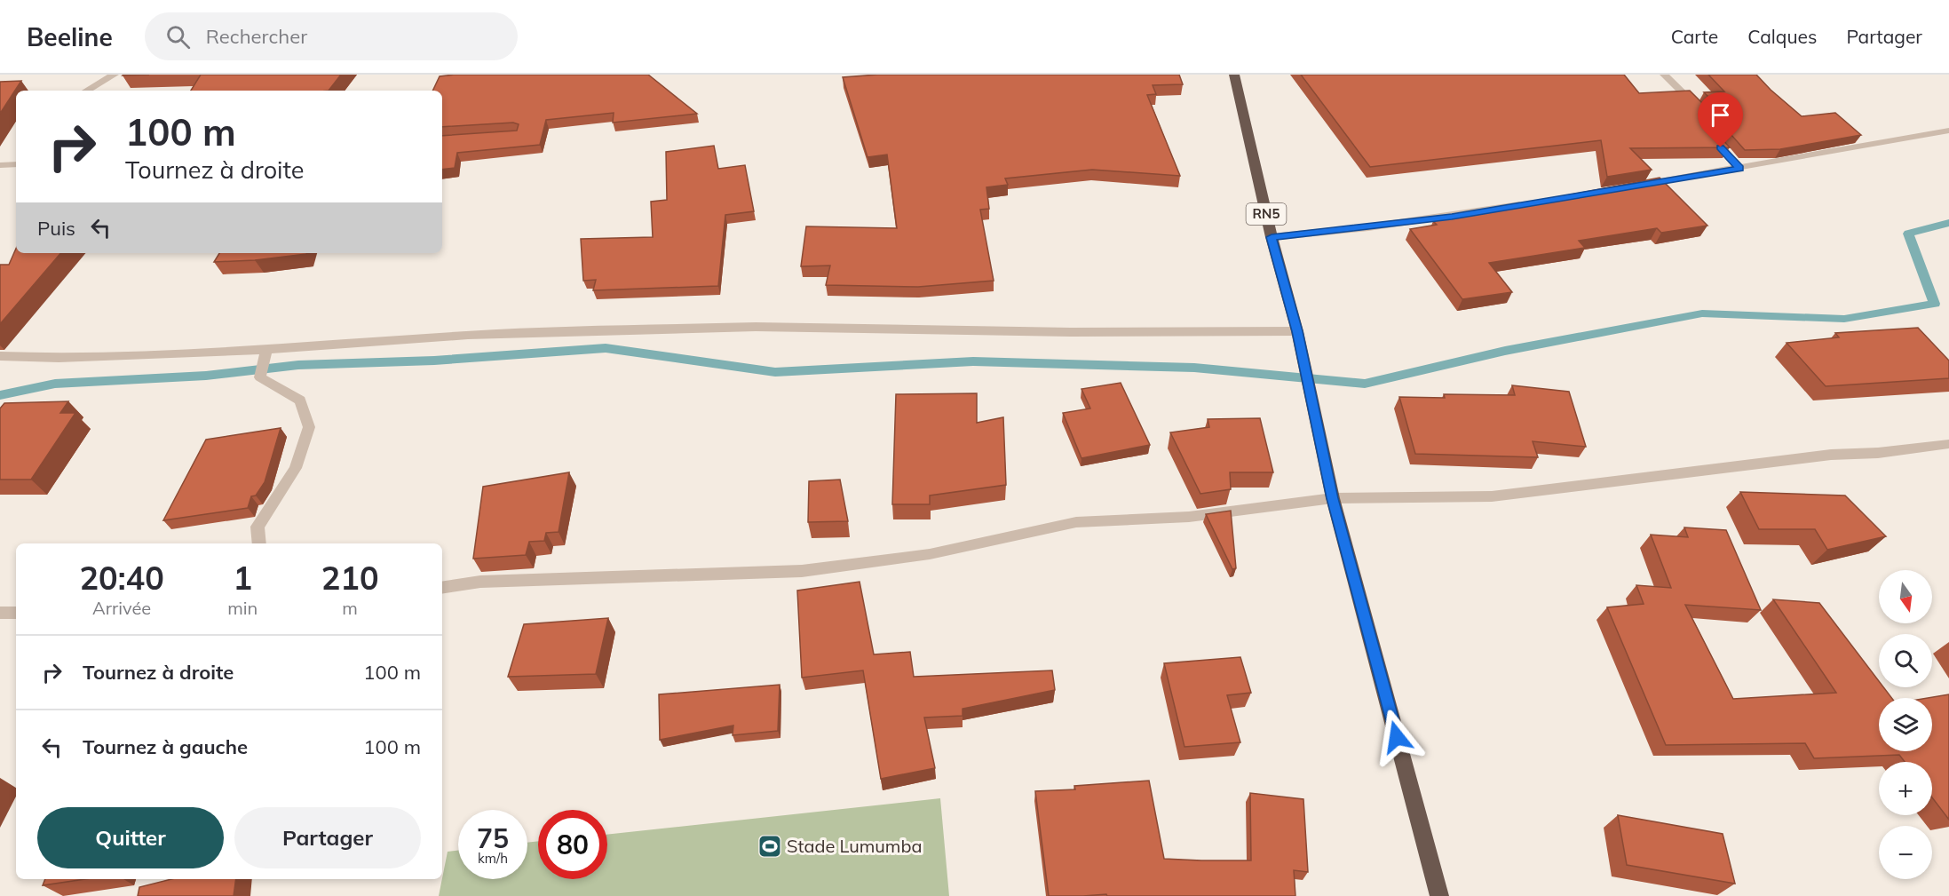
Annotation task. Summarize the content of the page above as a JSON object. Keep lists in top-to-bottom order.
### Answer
{
  "streets": {
    "highway": ["RN5"]
  },
  "places": {
    "sports": ["Stade Lumumba"]
  },
  "north": "bottom",
  "page": {
    "header": "Beeline",
    "search": "Rechercher",
    "nav": ["Carte", "Calques", "Partager"],
    "turn": ["100 m", "Tournez à droite"],
    "then": "Puis",
    "eta": [
      "20:40",
      "Arrivée",
      "1",
      "min",
      "210",
      "m"
    ],
    "map_buttons": ["+", "−"],
    "list": [
      {
        "name": "Tournez à droite",
        "value": "100 m"
      },
      {
        "name": "Tournez à gauche",
        "value": "100 m"
      }
    ],
    "buttons": ["Quitter", "Partager"],
    "speed": "75 km/h",
    "limit": "80"
  }
}
